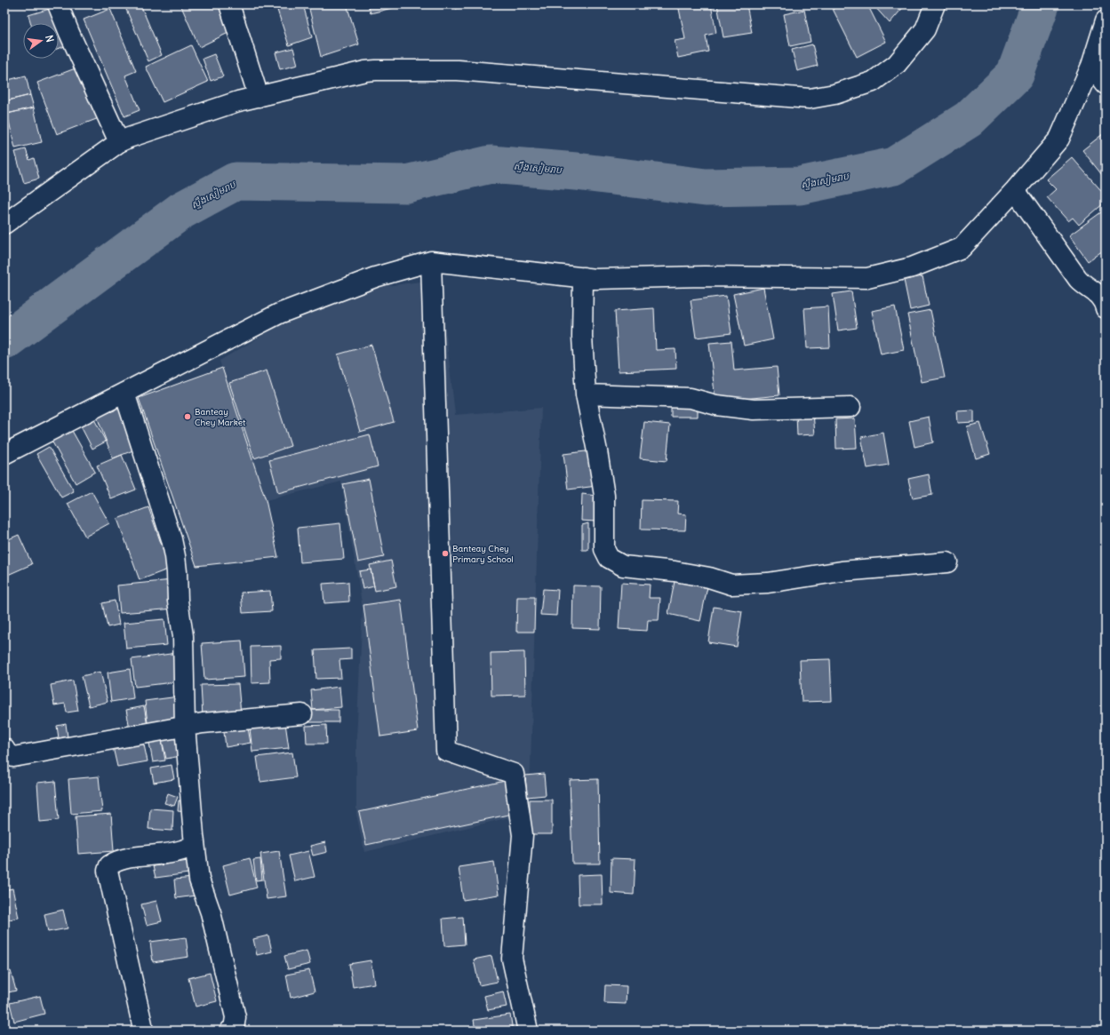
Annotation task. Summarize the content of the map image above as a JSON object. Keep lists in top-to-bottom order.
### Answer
{
  "water": ["ស្ទឹងសៀមរាប"],
  "places": ["Banteay Chey Market", "Banteay Chey Primary School"],
  "north": "right"
}
